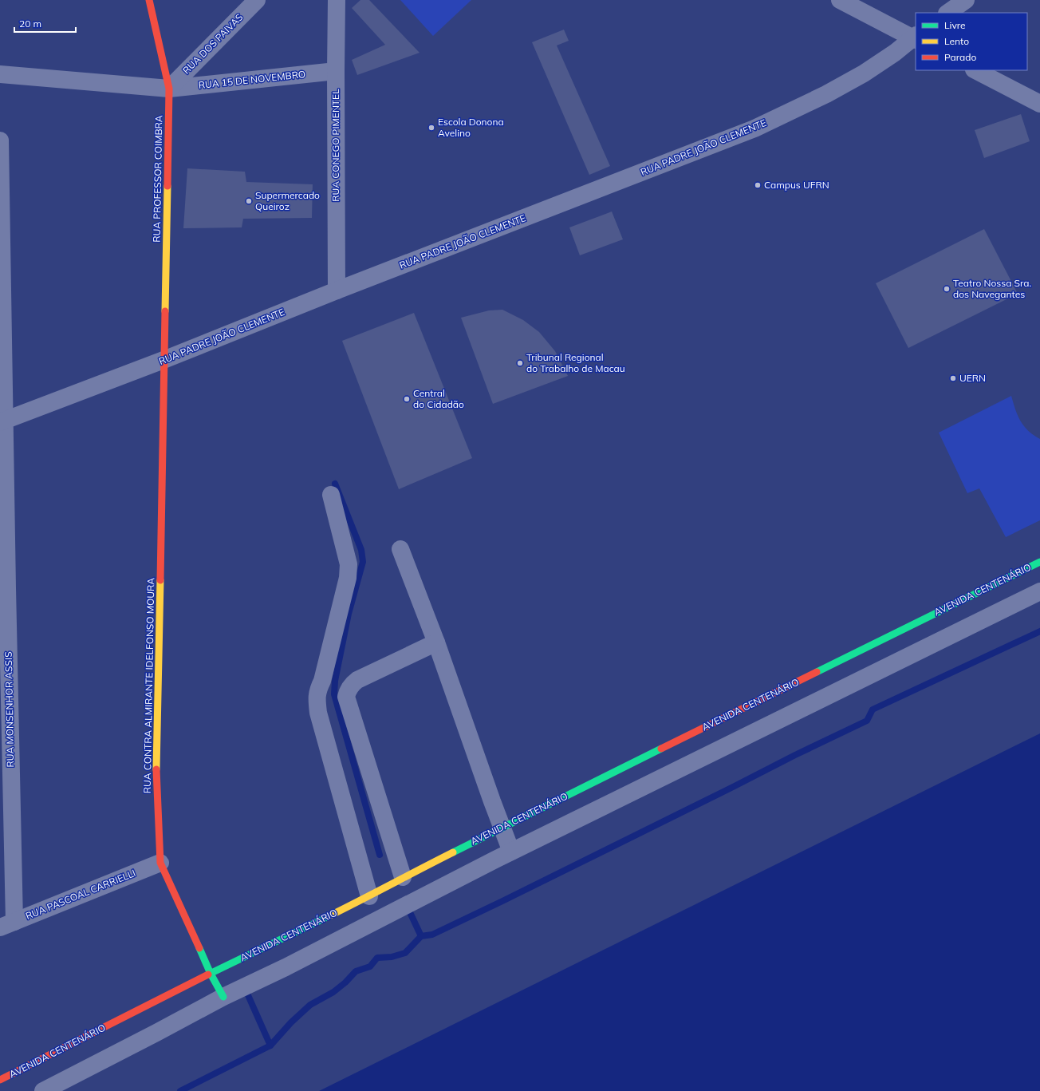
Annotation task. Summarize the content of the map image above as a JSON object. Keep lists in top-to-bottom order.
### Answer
{
  "streets": {
    "street": [
      "RUA DOS PAIVAS",
      "RUA 15 DE NOVEMBRO",
      "RUA CONEGO PIMENTEL",
      "RUA PADRE JOÃO CLEMENTE",
      "RUA PROFESSOR COIMBRA",
      "AVENIDA CENTENÁRIO",
      "RUA CONTRA ALMIRANTE IDELFONSO MOURA",
      "RUA MONSENHOR ASSIS",
      "RUA PASCOAL CARRIELLI"
    ]
  },
  "crossings": [
    ["RUA DOS PAIVAS", "RUA 15 DE NOVEMBRO"],
    ["RUA DOS PAIVAS", "RUA PROFESSOR COIMBRA"],
    ["RUA 15 DE NOVEMBRO", "RUA CONEGO PIMENTEL"],
    ["RUA 15 DE NOVEMBRO", "RUA PROFESSOR COIMBRA"],
    ["RUA CONEGO PIMENTEL", "RUA PADRE JOÃO CLEMENTE"],
    ["RUA PADRE JOÃO CLEMENTE", "RUA PROFESSOR COIMBRA"],
    ["RUA PADRE JOÃO CLEMENTE", "RUA CONTRA ALMIRANTE IDELFONSO MOURA"],
    ["RUA PADRE JOÃO CLEMENTE", "RUA MONSENHOR ASSIS"],
    ["RUA PROFESSOR COIMBRA", "RUA CONTRA ALMIRANTE IDELFONSO MOURA"],
    ["AVENIDA CENTENÁRIO", "RUA CONTRA ALMIRANTE IDELFONSO MOURA"],
    ["RUA CONTRA ALMIRANTE IDELFONSO MOURA", "RUA PASCOAL CARRIELLI"],
    ["RUA MONSENHOR ASSIS", "RUA PASCOAL CARRIELLI"]
  ],
  "places": [
    "Escola Donona Avelino",
    "Campus UFRN",
    "Supermercado Queiroz",
    "Teatro Nossa Sra. dos Navegantes",
    "Tribunal Regional do Trabalho de Macau",
    "UERN",
    "Central do Cidadão"
  ],
  "legend": ["Livre", "Lento", "Parado"],
  "scale_bar": "20 m"
}
